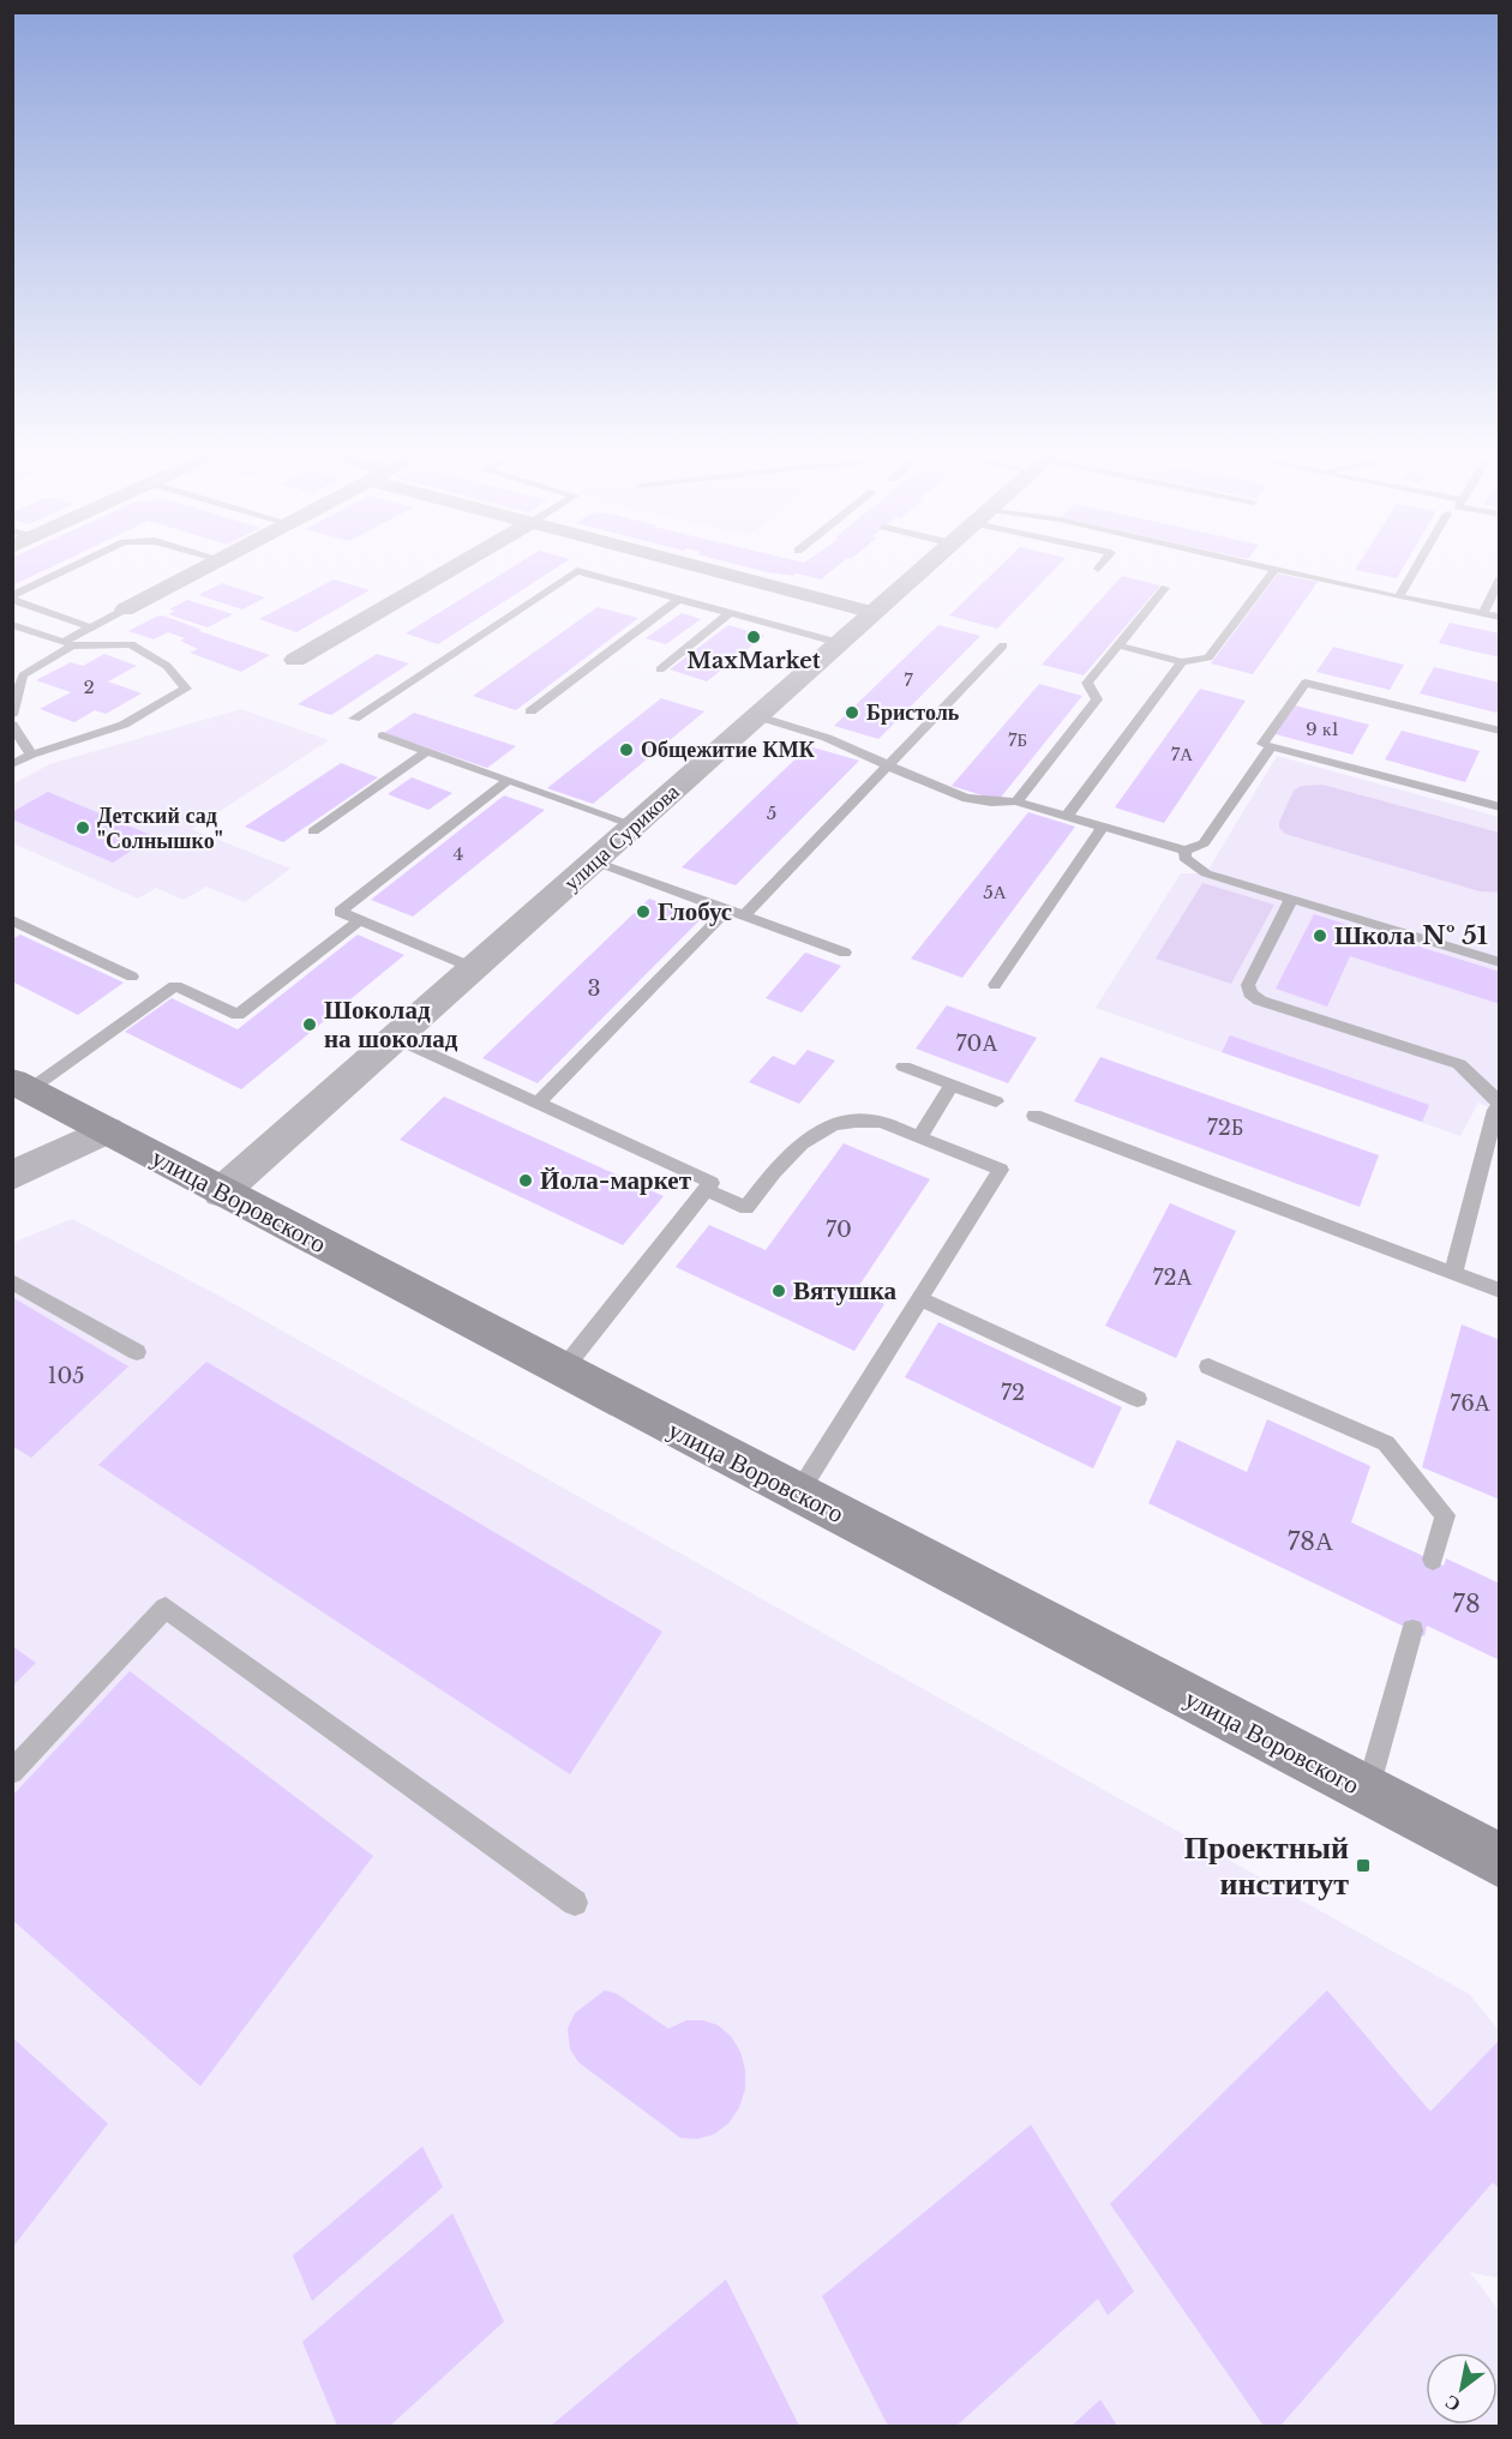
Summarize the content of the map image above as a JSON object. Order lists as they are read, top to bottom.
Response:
{
  "streets": {
    "main road": ["улица Воровского"],
    "street": ["улица Сурикова"]
  },
  "crossings": [
    ["улица Сурикова", "улица Воровского"]
  ],
  "places": {
    "other": [
      "MaxMarket",
      "Бристоль",
      "Общежитие КМК",
      "Детский сад \"Солнышко\"",
      "Глобус",
      "Школа № 51",
      "Шоколад на шоколад",
      "Йола-маркет",
      "Вятушка"
    ],
    "transit": ["Проектный институт"]
  },
  "house_numbers": [
    "7",
    "2",
    "9 к1",
    "7Б",
    "7А",
    "5",
    "4",
    "5А",
    "3",
    "70А",
    "72Б",
    "70",
    "72А",
    "105",
    "72",
    "76А",
    "78А",
    "78"
  ],
  "north": "bottom left"
}
